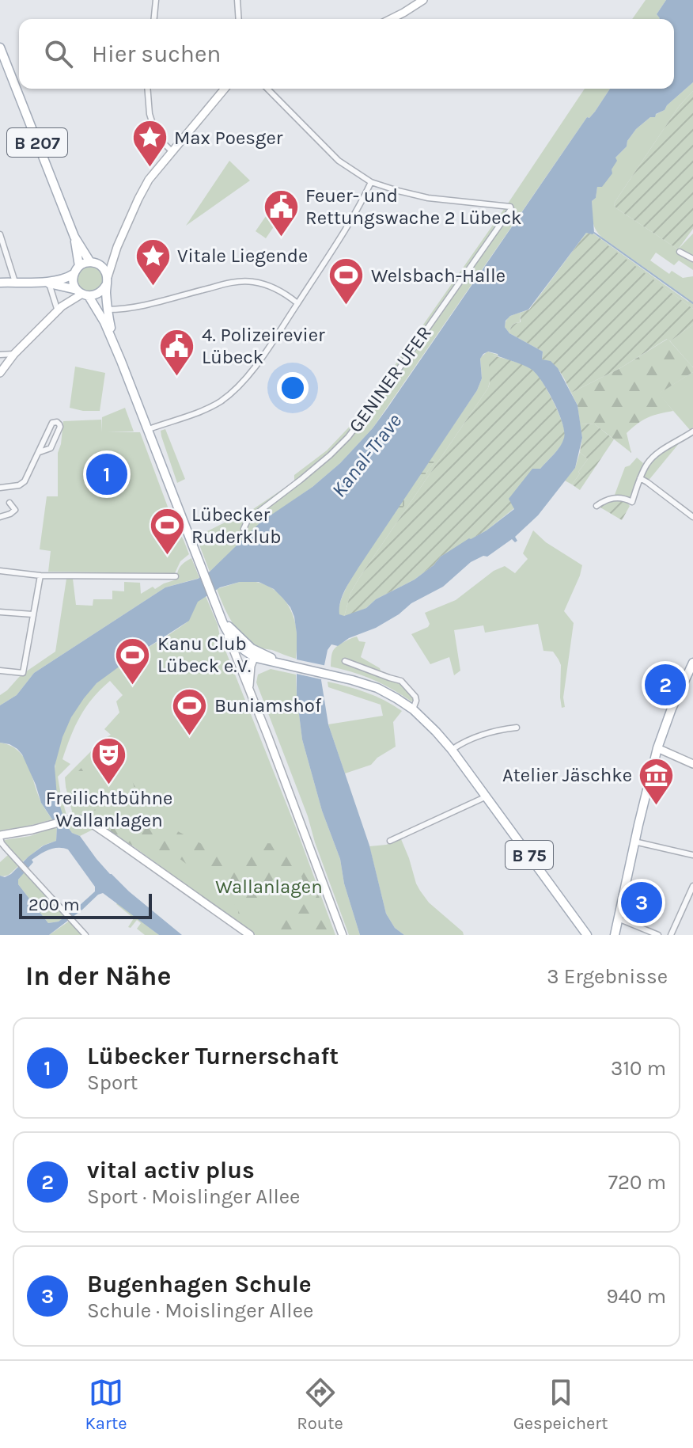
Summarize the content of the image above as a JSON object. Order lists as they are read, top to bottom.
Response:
{
  "streets": {
    "main road": ["B 207", "B 75"],
    "street": ["GENINER UFER"]
  },
  "crossings": [
    ["B 207", "B 75"]
  ],
  "water": ["Kanal-Trave"],
  "parks": ["Wallanlagen"],
  "places": {
    "place": ["Max Poesger", "Vitale Liegende"],
    "public building": ["Feuer- und Rettungswache 2 Lübeck", "4. Polizeirevier Lübeck"],
    "sports": [
      "Welsbach-Halle",
      "Lübecker Ruderklub",
      "Kanu Club Lübeck e.V.",
      "Buniamshof"
    ],
    "theatre": ["Freilichtbühne Wallanlagen"],
    "museum": ["Atelier Jäschke"]
  },
  "scale_bar": "200 m",
  "page": {
    "search": "Hier suchen",
    "pins": ["1", "2", "3"],
    "scale": "200 m",
    "heading": ["In der Nähe", "3 Ergebnisse"],
    "list": [
      {
        "mark": "1",
        "name": "Lübecker Turnerschaft",
        "note": "Sport",
        "value": "310 m"
      },
      {
        "mark": "2",
        "name": "vital activ plus",
        "note": "Sport · Moislinger Allee",
        "value": "720 m"
      },
      {
        "mark": "3",
        "name": "Bugenhagen Schule",
        "note": "Schule · Moislinger Allee",
        "value": "940 m"
      }
    ],
    "nav": ["Karte", "Route", "Gespeichert"]
  }
}
